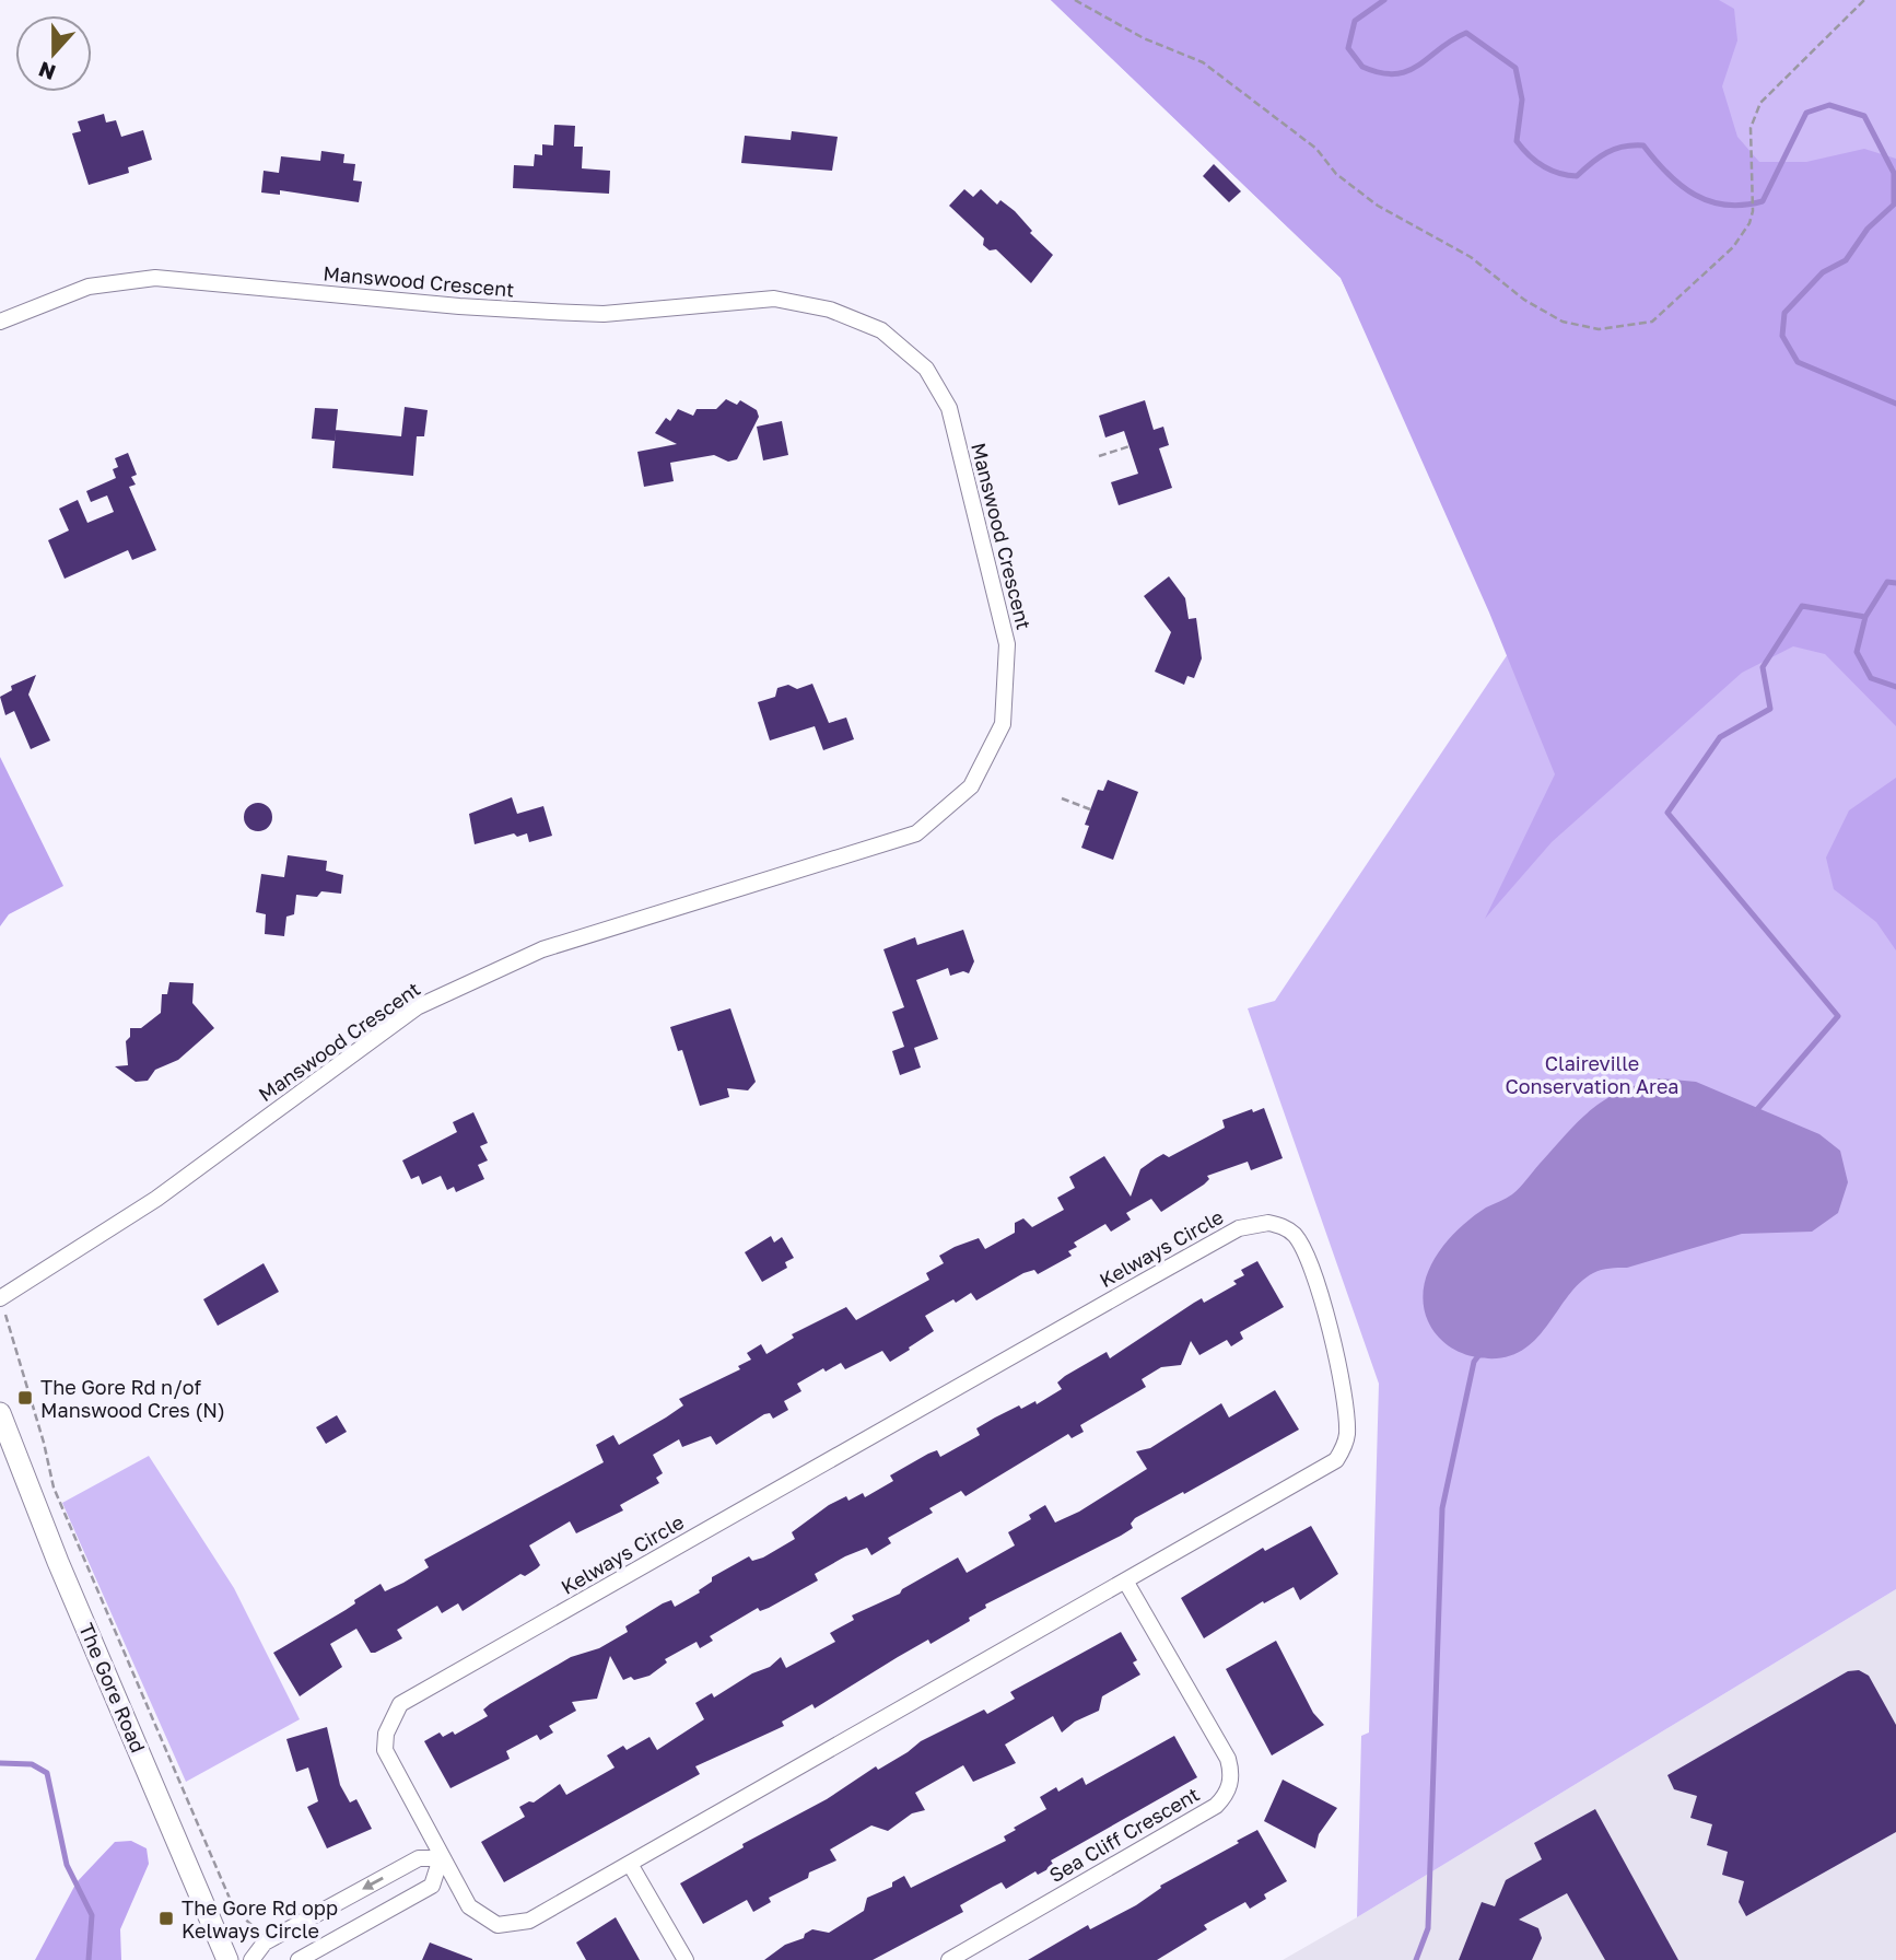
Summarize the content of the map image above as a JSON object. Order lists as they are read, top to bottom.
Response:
{
  "streets": {
    "main road": ["The Gore Road"],
    "street": ["Manswood Crescent", "Kelways Circle", "Sea Cliff Crescent"]
  },
  "crossings": [
    ["Kelways Circle", "Sea Cliff Crescent"]
  ],
  "parks": ["Claireville Conservation Area"],
  "places": {
    "transit": ["The Gore Rd n/of Manswood Cres (N)", "The Gore Rd opp Kelways Circle"]
  },
  "north": "bottom"
}
